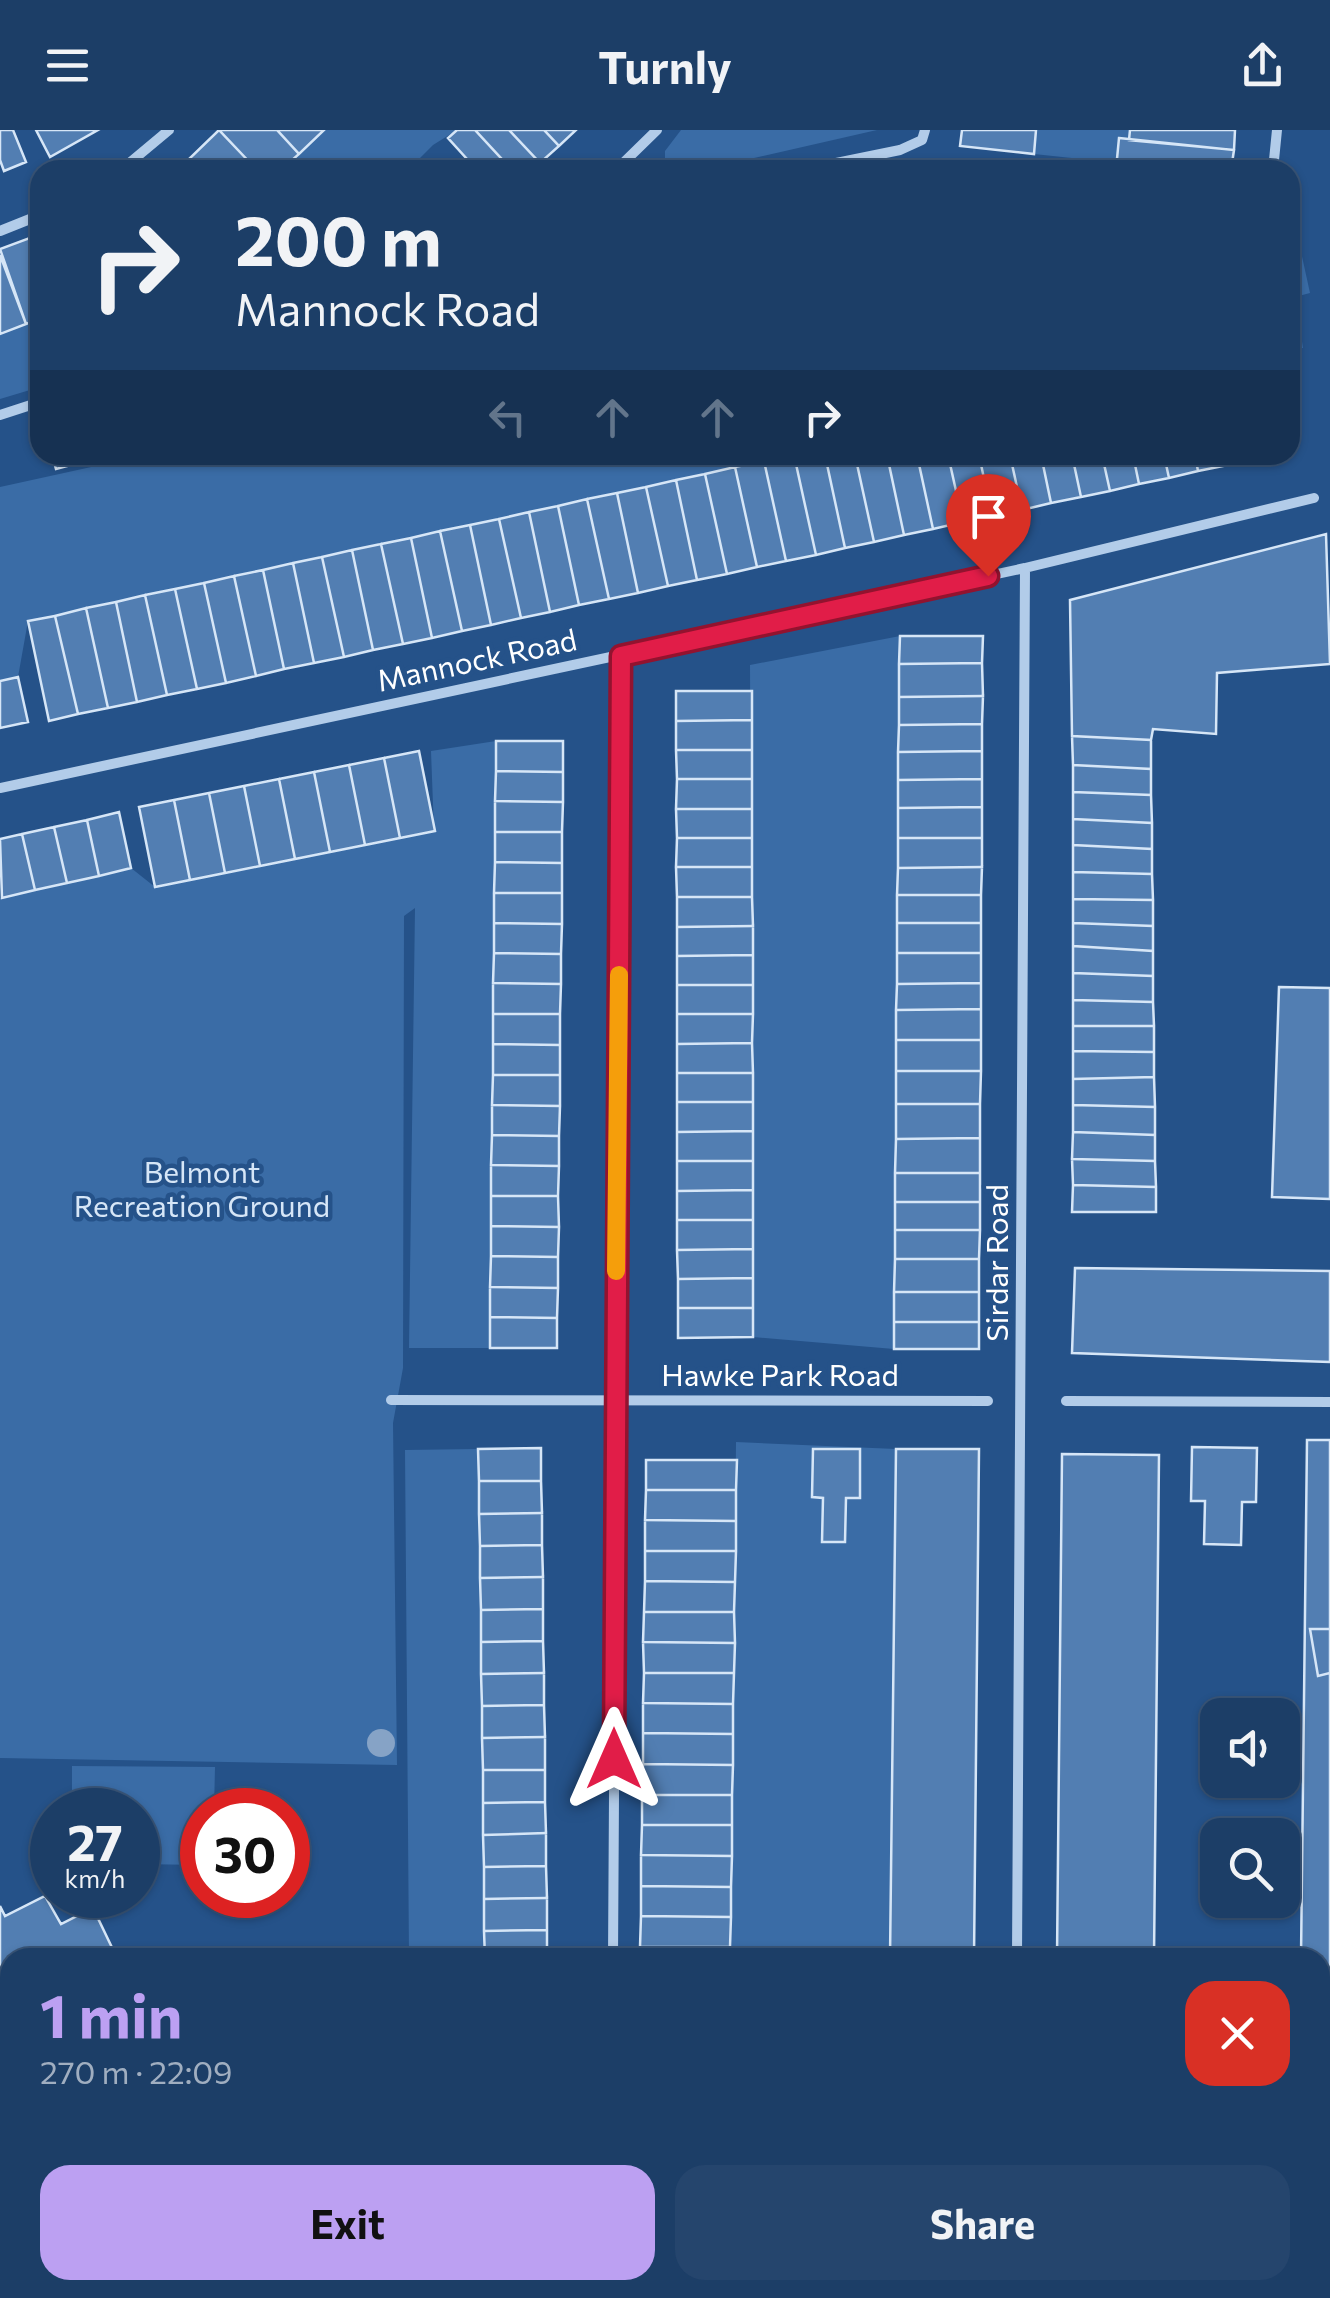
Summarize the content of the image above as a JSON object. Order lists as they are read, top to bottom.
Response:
{
  "streets": {
    "street": ["Mannock Road", "Sirdar Road", "Hawke Park Road"]
  },
  "crossings": [
    ["Mannock Road", "Sirdar Road"]
  ],
  "parks": ["Belmont Recreation Ground"],
  "page": {
    "header": "Turnly",
    "turn": ["200 m", "Mannock Road"],
    "speed": "27 km/h",
    "limit": "30",
    "heading": ["1 min", "270 m · 22:09"],
    "buttons": ["Exit", "Share"]
  }
}
